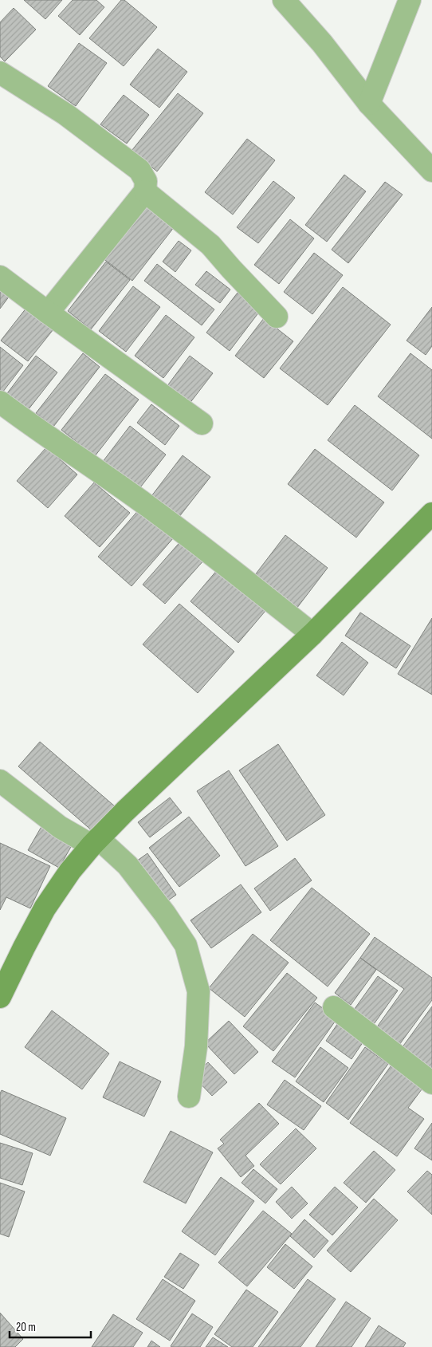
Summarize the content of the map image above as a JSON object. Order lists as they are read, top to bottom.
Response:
{
  "scale_bar": "20 m"
}
